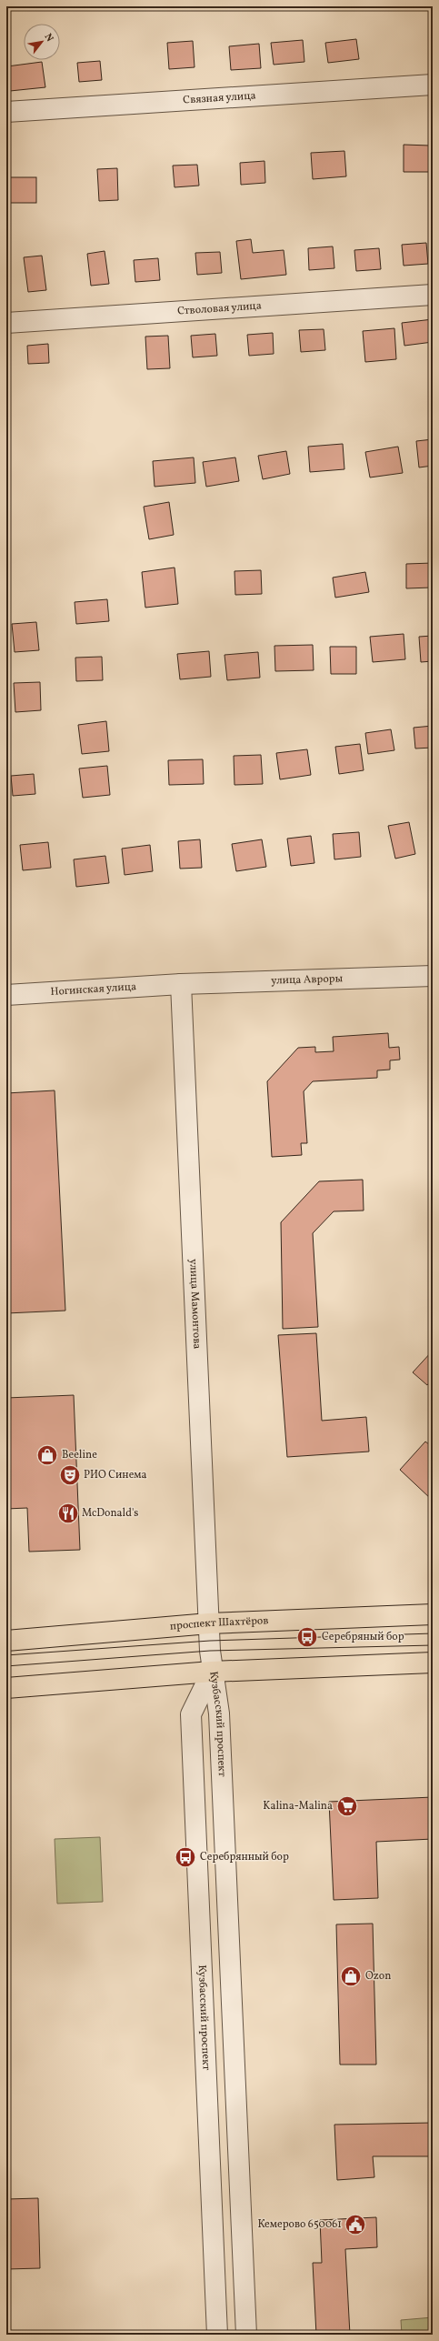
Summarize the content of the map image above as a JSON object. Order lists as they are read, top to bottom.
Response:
{
  "streets": {
    "main road": ["проспект Шахтёров"],
    "street": [
      "Связная улица",
      "Стволовая улица",
      "улица Авроры",
      "Ногинская улица",
      "улица Мамонтова",
      "Кузбасский проспект"
    ]
  },
  "crossings": [
    ["улица Авроры", "Ногинская улица"],
    ["улица Авроры", "улица Мамонтова"],
    ["Ногинская улица", "улица Мамонтова"],
    ["улица Мамонтова", "проспект Шахтёров"],
    ["улица Мамонтова", "Кузбасский проспект"]
  ],
  "places": {
    "shop": ["Beeline", "Ozon"],
    "theatre": ["РИО Синема"],
    "restaurant": ["McDonald's"],
    "bus stop": ["Серебряный бор", "Серебрянный бор"],
    "supermarket": ["Kalina-Malina"],
    "public building": ["Кемерово 650061"]
  },
  "north": "top right"
}
